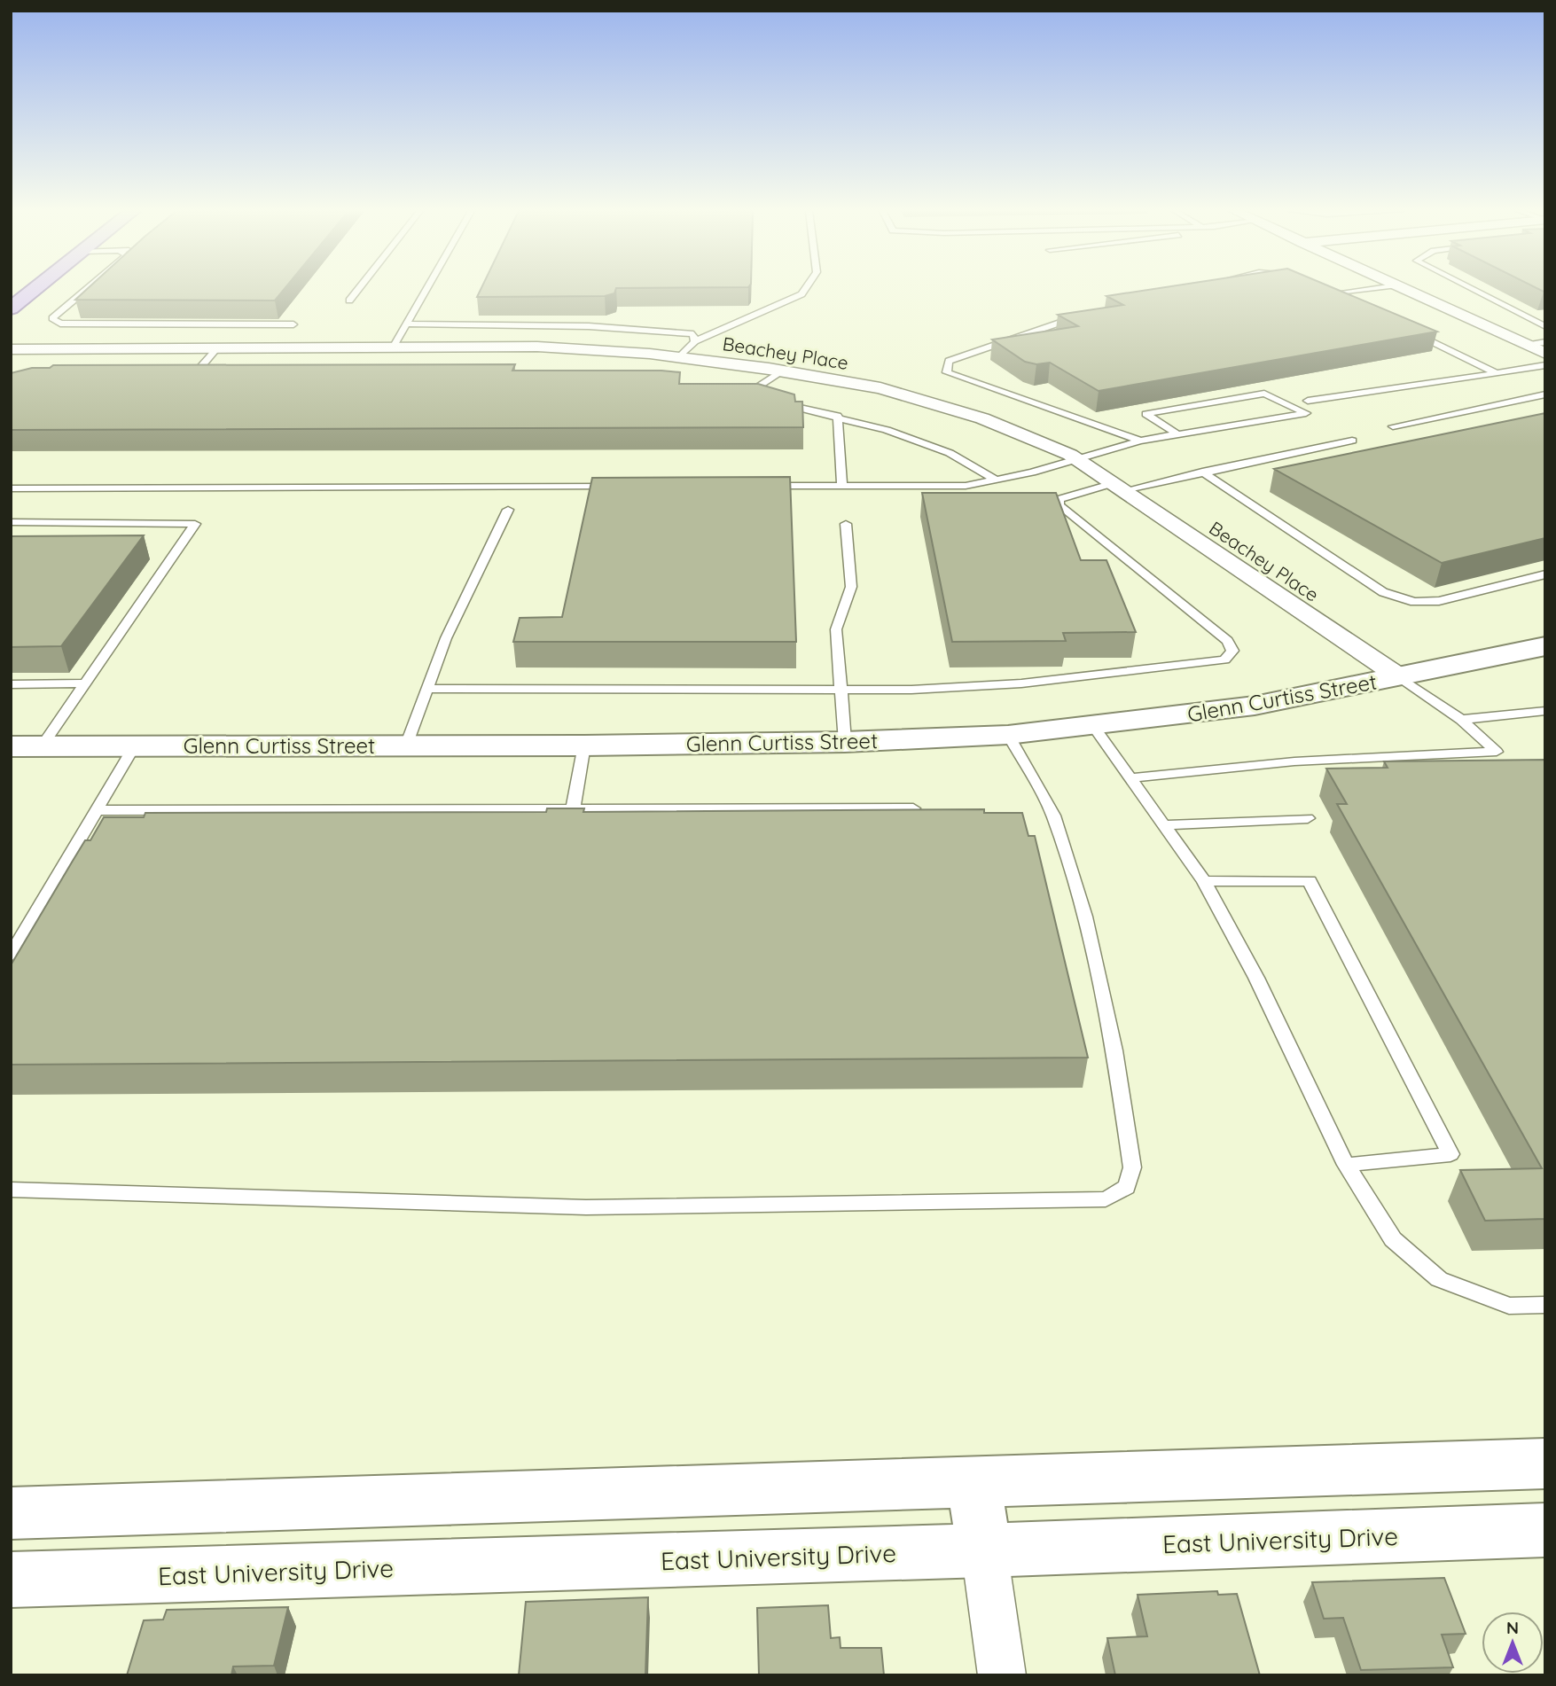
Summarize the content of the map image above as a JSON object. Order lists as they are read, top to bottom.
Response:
{
  "streets": {
    "street": ["Beachey Place", "Glenn Curtiss Street", "East University Drive"]
  },
  "crossings": [
    ["Beachey Place", "Glenn Curtiss Street"]
  ],
  "north": "top"
}
